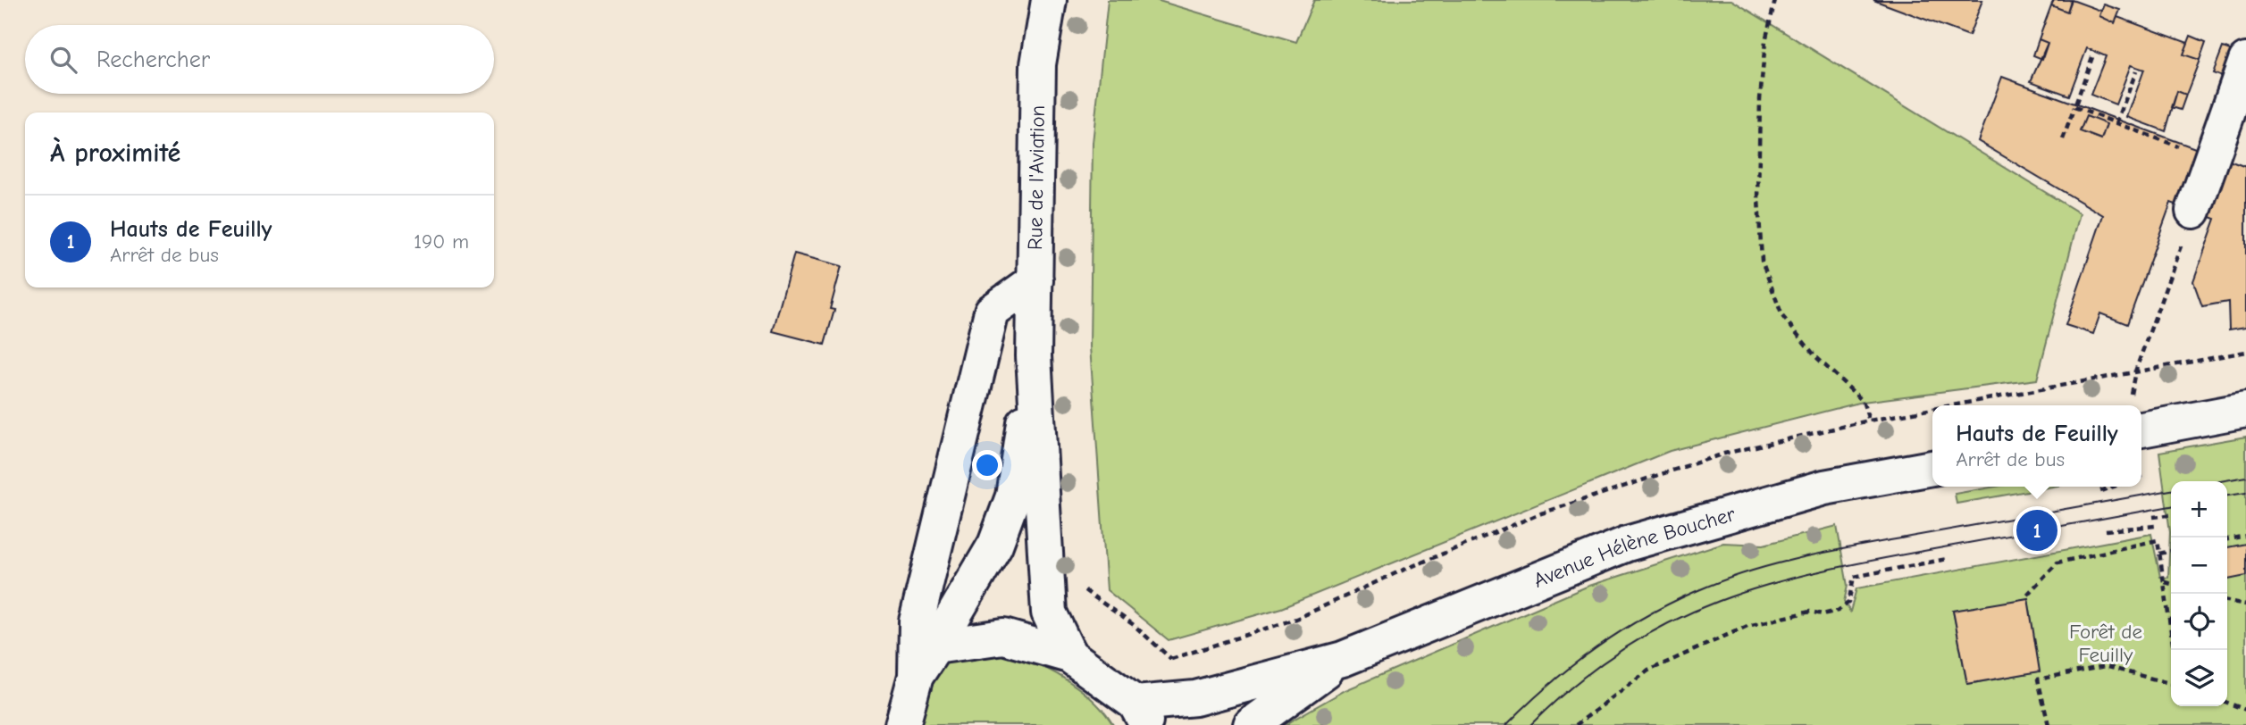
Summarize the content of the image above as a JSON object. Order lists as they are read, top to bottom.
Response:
{
  "streets": {
    "street": ["Rue de l'Aviation", "Avenue Hélène Boucher"]
  },
  "crossings": [
    ["Rue de l'Aviation", "Avenue Hélène Boucher"]
  ],
  "parks": ["Forêt de Feuilly"],
  "page": {
    "search": "Rechercher",
    "heading": "À proximité",
    "list": [
      {
        "mark": "1",
        "name": "Hauts de Feuilly",
        "note": "Arrêt de bus",
        "value": "190 m"
      }
    ],
    "popup": ["Hauts de Feuilly", "Arrêt de bus"],
    "map_buttons": ["+", "−"],
    "pins": "1"
  }
}
